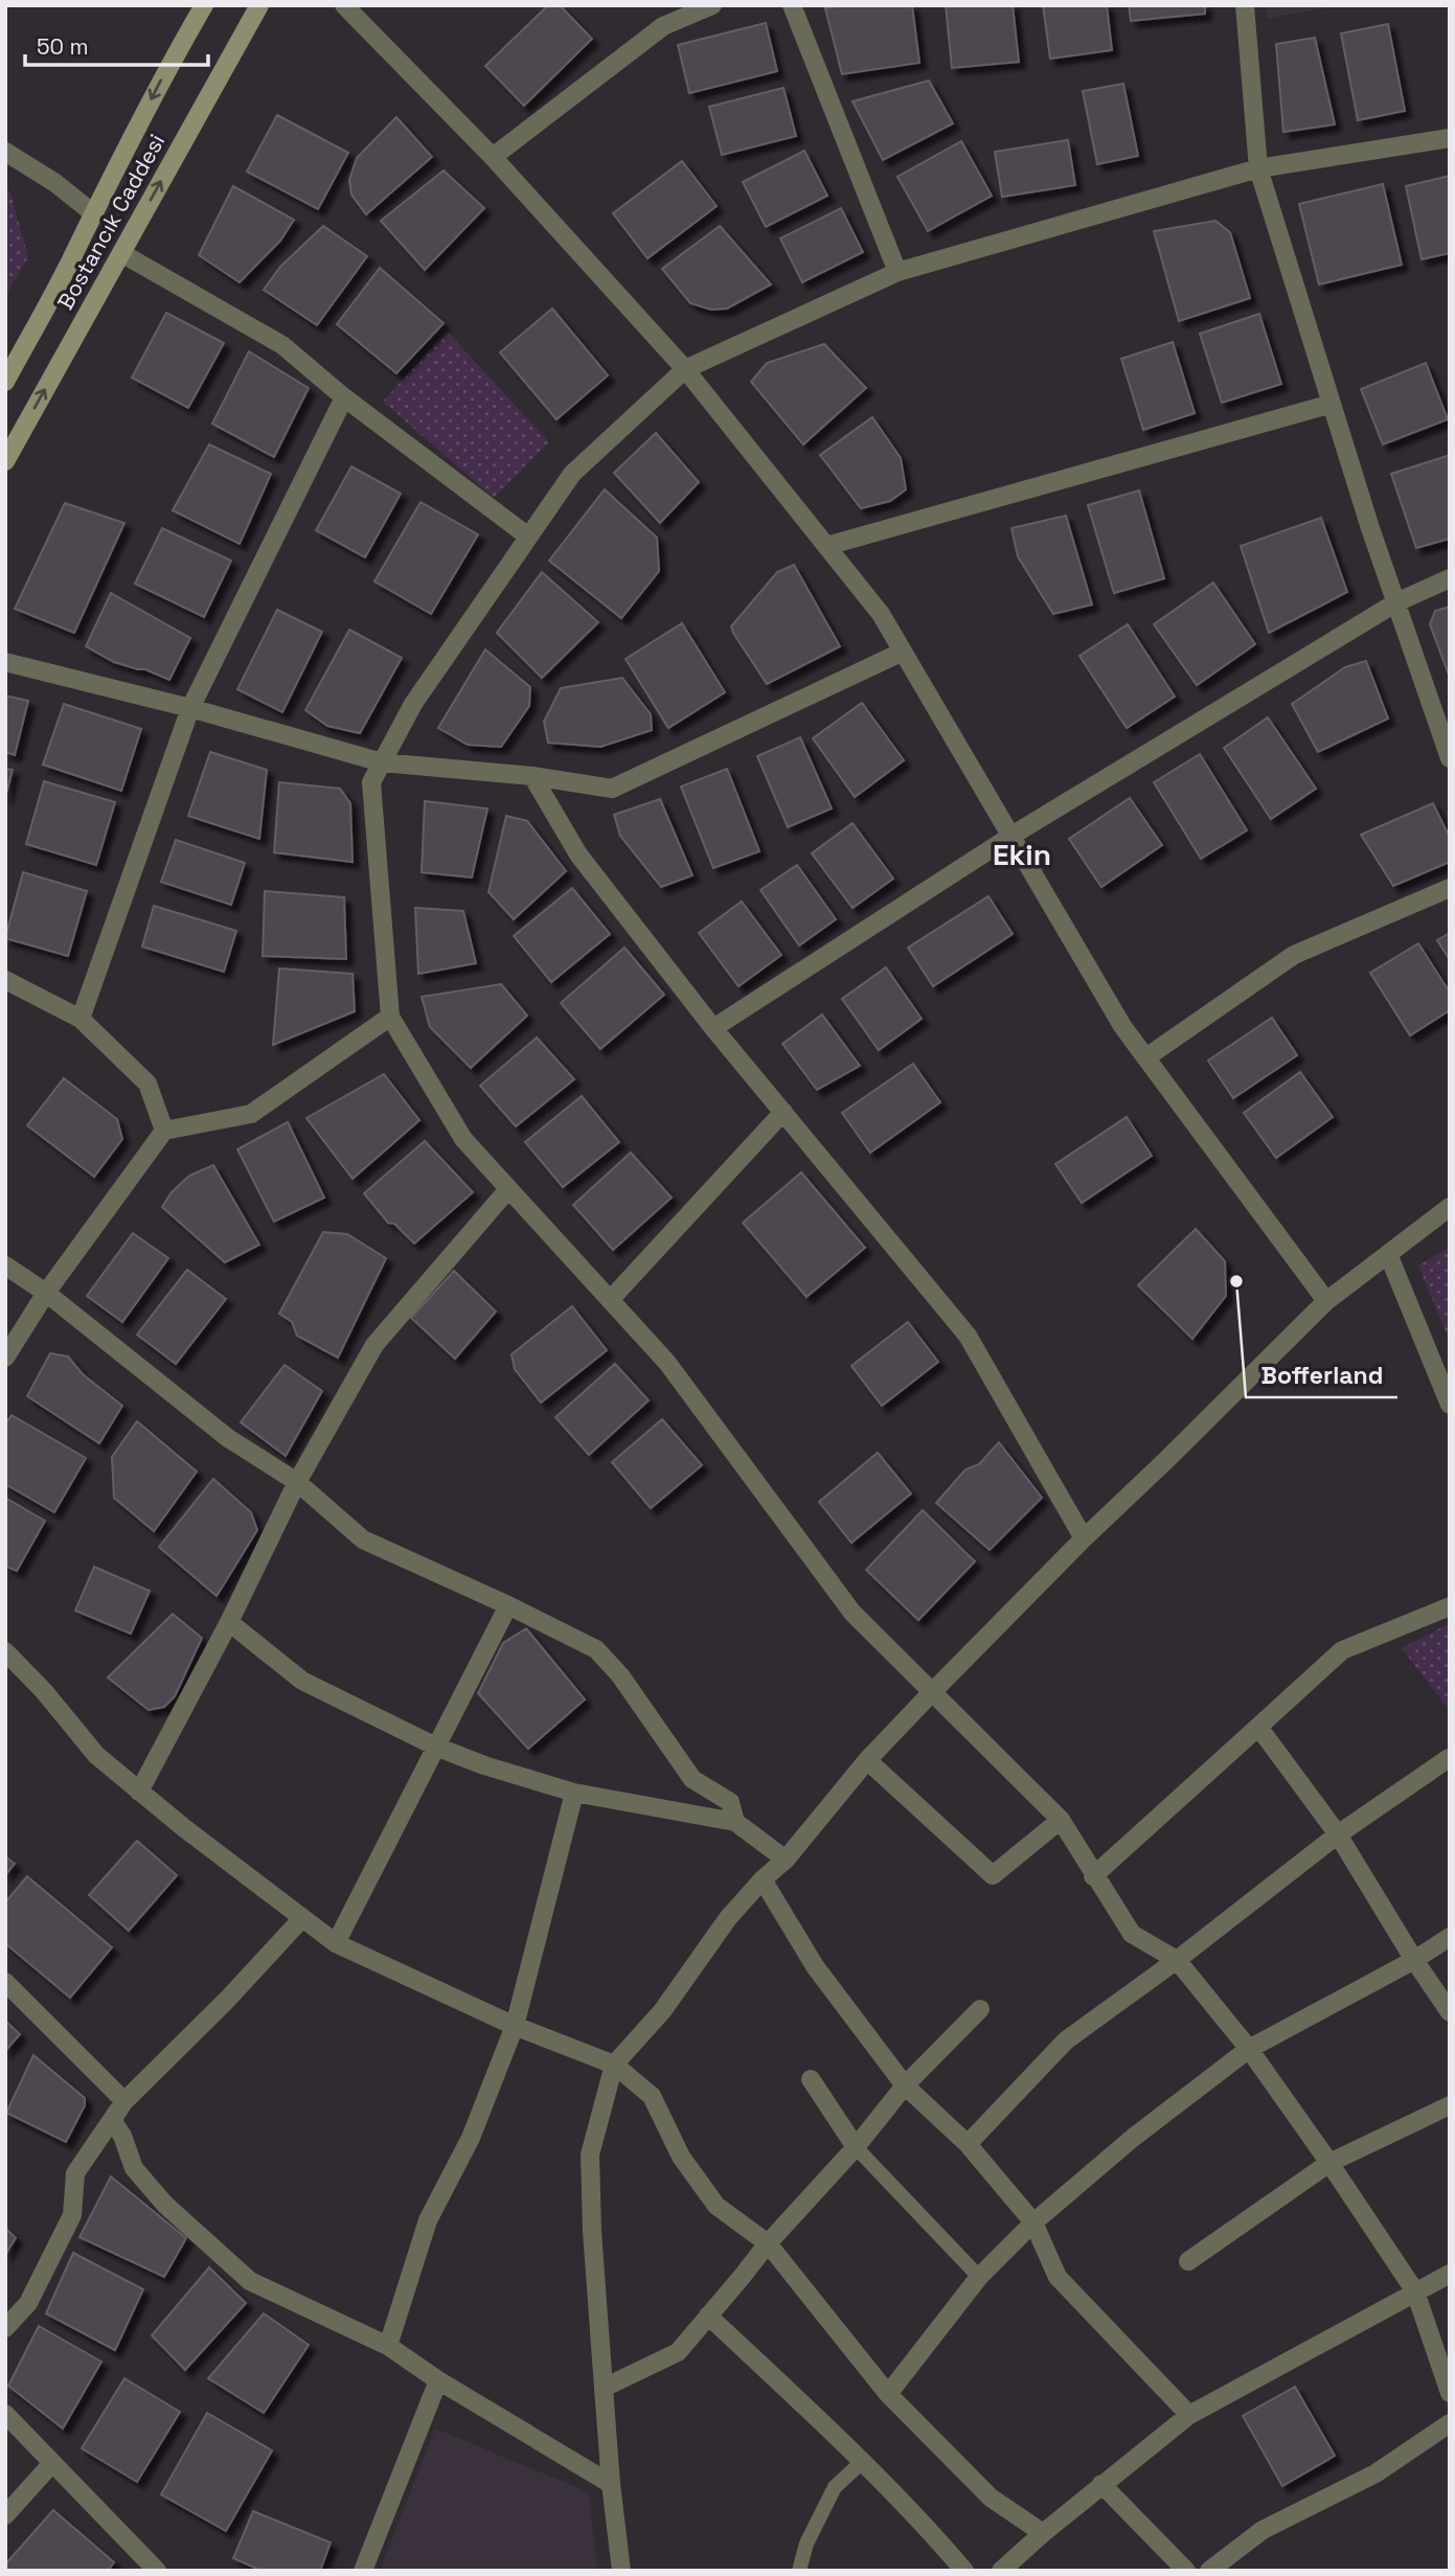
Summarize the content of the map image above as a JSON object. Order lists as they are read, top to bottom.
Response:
{
  "streets": {
    "main road": ["Bostancık Caddesi"]
  },
  "districts": ["Ekin"],
  "places": ["Bofferland"],
  "scale_bar": "50 m"
}
